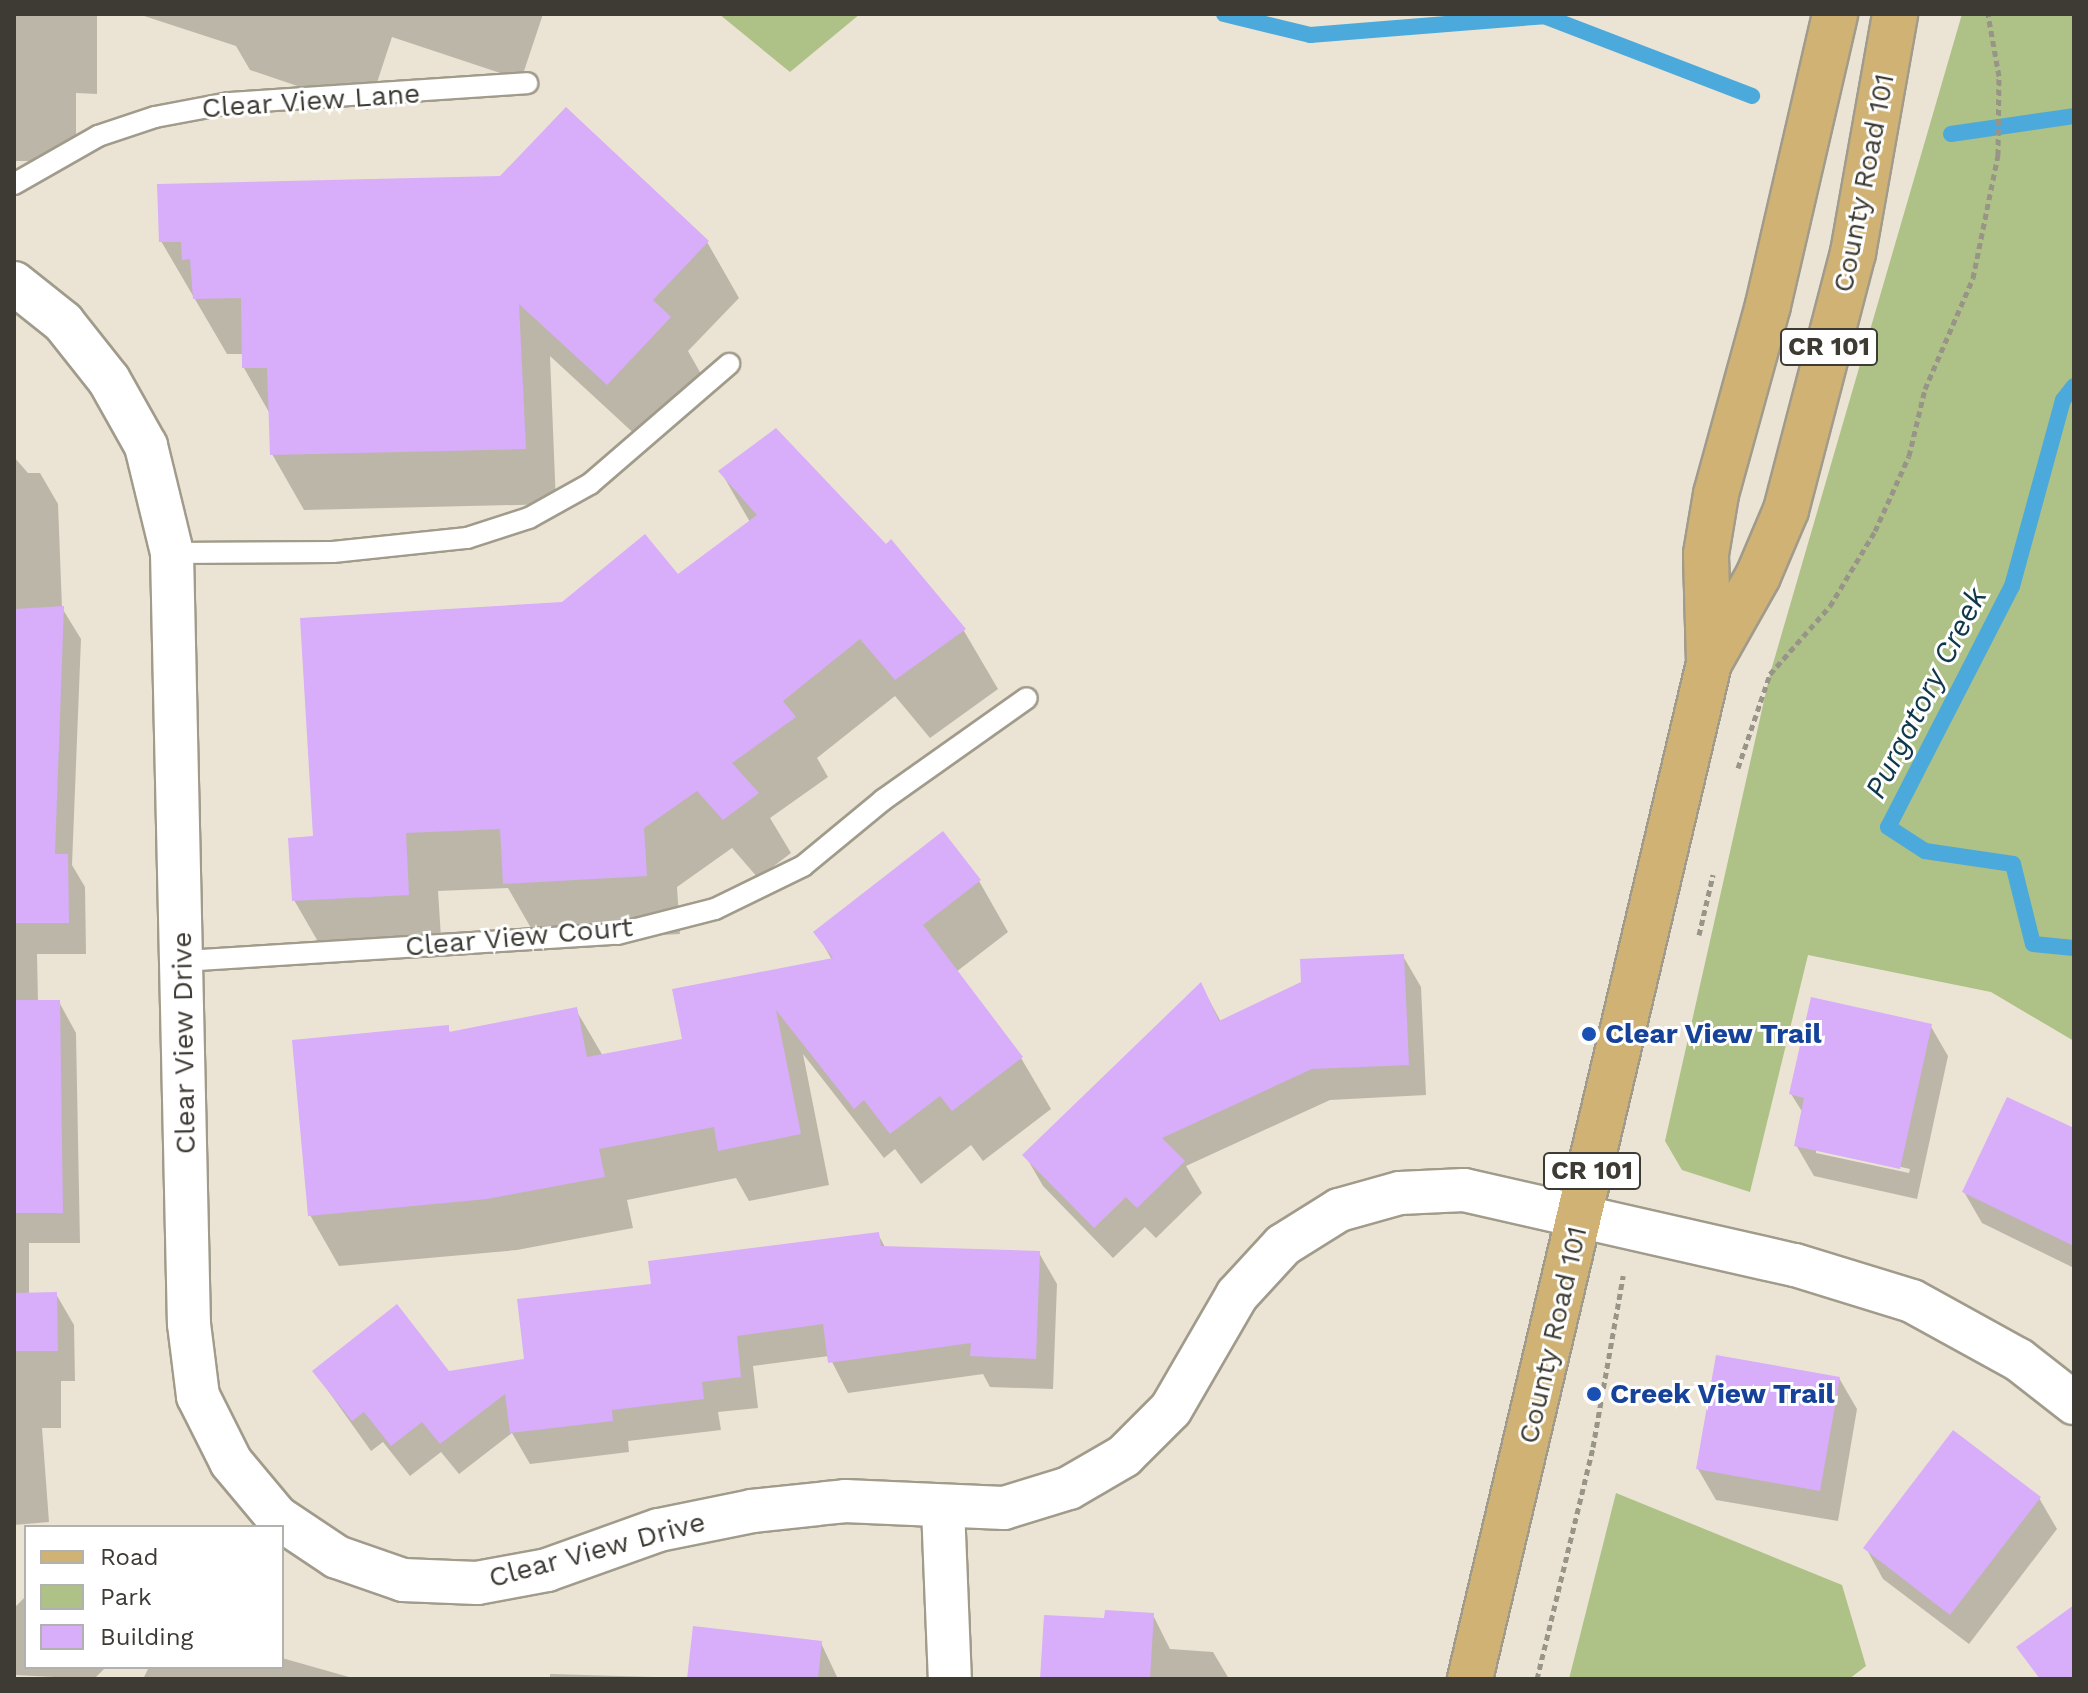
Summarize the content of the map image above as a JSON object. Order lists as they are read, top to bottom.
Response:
{
  "streets": {
    "main road": ["County Road 101", "CR 101"],
    "street": ["Clear View Drive"],
    "lane": ["Clear View Lane", "Clear View Court"]
  },
  "crossings": [
    ["County Road 101", "Clear View Drive"],
    ["Clear View Court", "Clear View Drive"]
  ],
  "water": ["Purgatory Creek"],
  "places": ["Clear View Trail", "Creek View Trail"],
  "legend": ["Road", "Park", "Building"]
}
